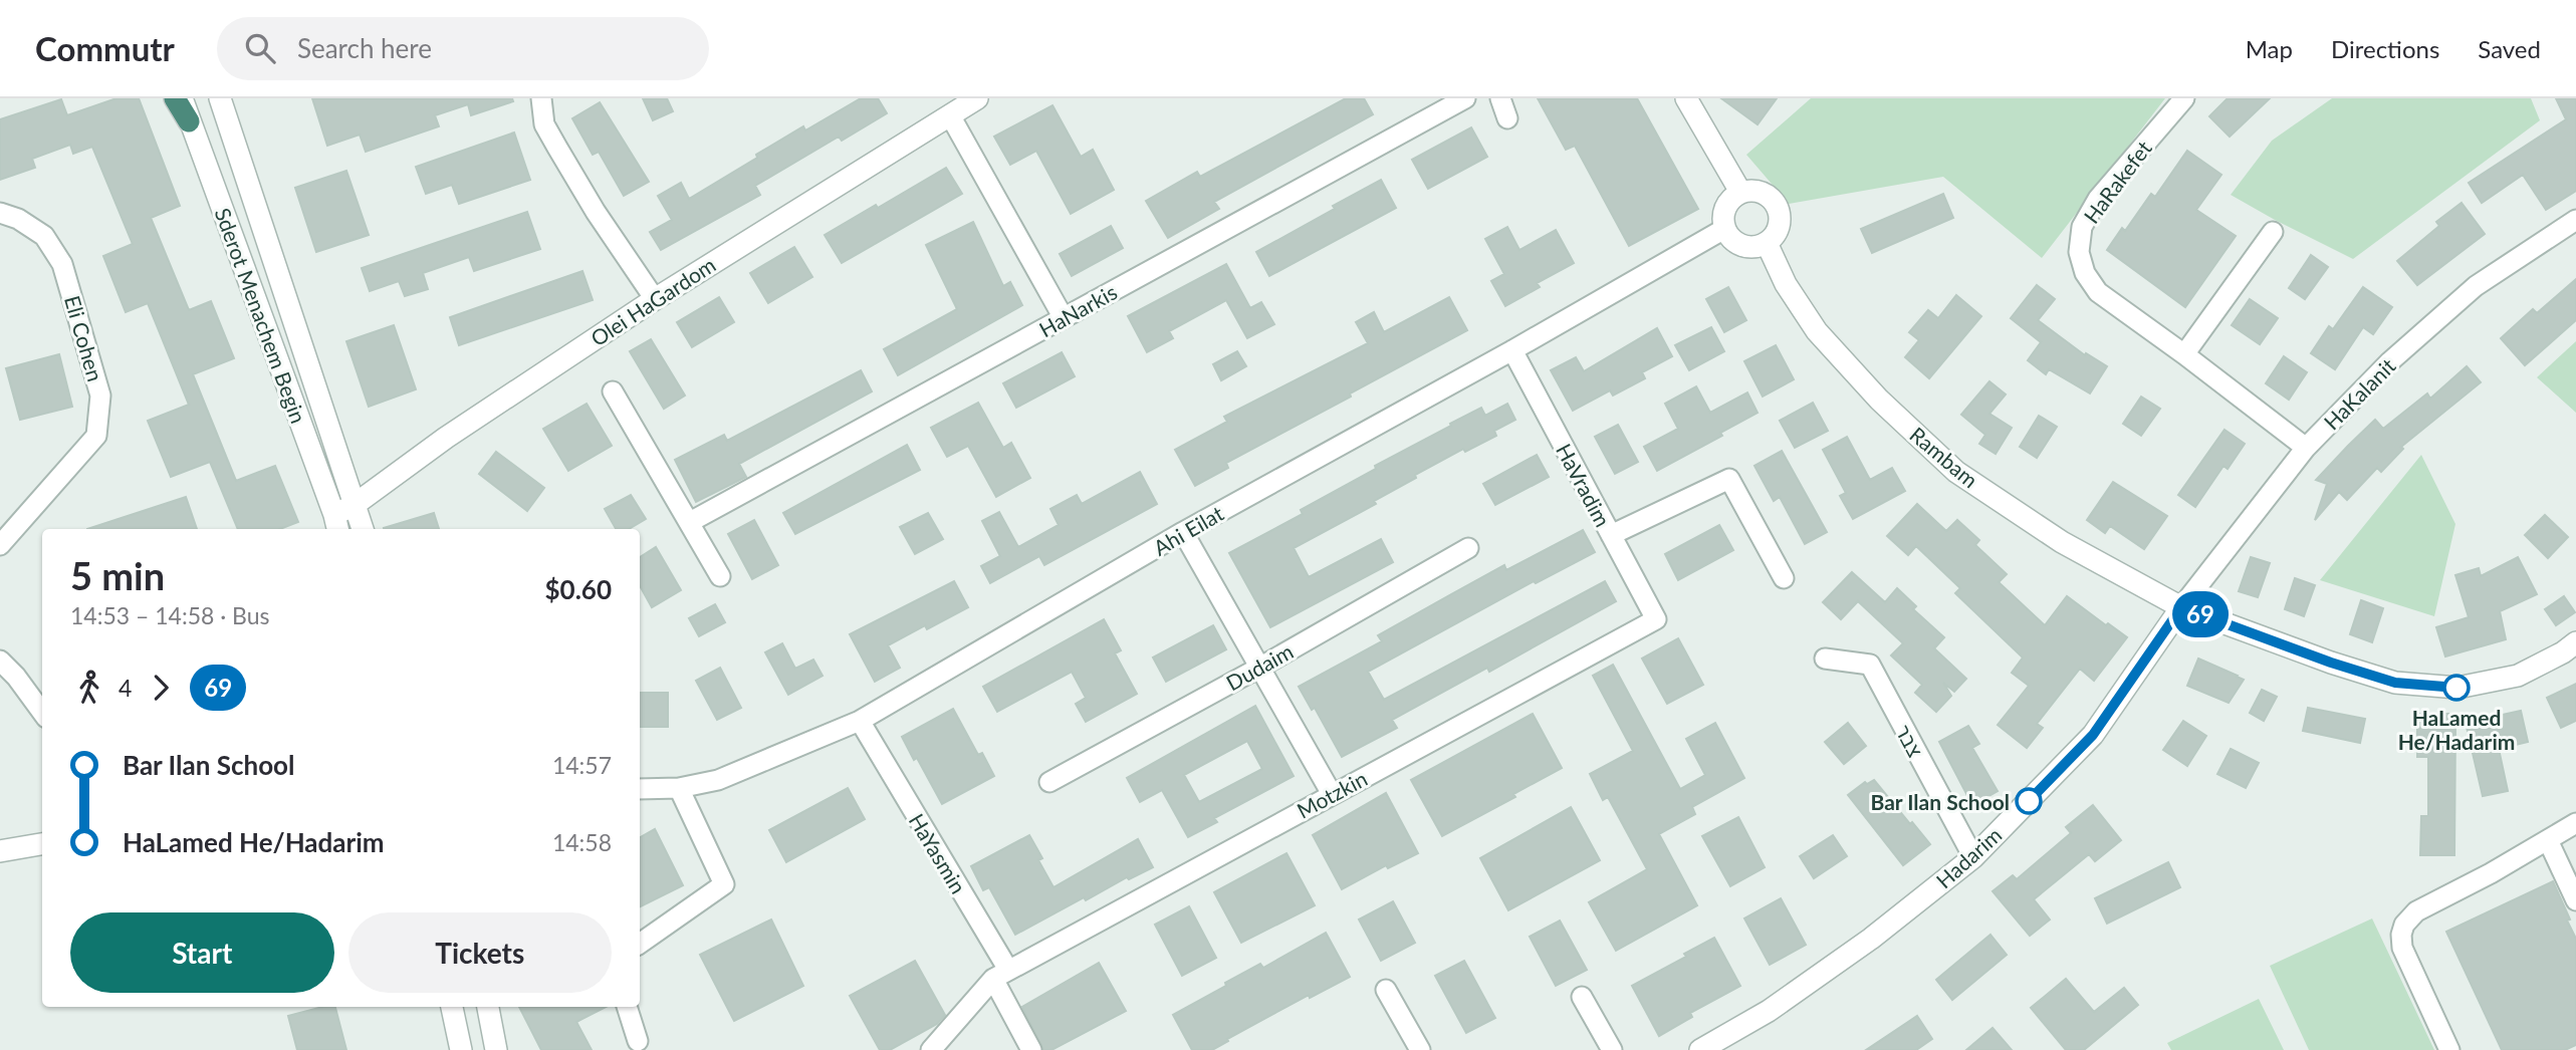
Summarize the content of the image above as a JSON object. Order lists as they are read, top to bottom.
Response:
{
  "streets": {
    "street": [
      "HaRakefet",
      "Olei HaGardom",
      "HaNarkis",
      "Sderot Menachem Begin",
      "Eli Cohen",
      "HaKalanit",
      "Rambam",
      "HaVradim",
      "Ahi Eilat",
      "Dudaim",
      "צבר",
      "Motzkin",
      "HaYasmin",
      "Hadarim"
    ]
  },
  "crossings": [
    ["HaRakefet", "HaKalanit"],
    ["Olei HaGardom", "Sderot Menachem Begin"],
    ["HaKalanit", "Rambam"],
    ["HaKalanit", "Hadarim"],
    ["Rambam", "Ahi Eilat"],
    ["Rambam", "Hadarim"],
    ["HaVradim", "Ahi Eilat"],
    ["HaVradim", "Motzkin"],
    ["Ahi Eilat", "HaYasmin"],
    ["צבר", "Hadarim"],
    ["Motzkin", "HaYasmin"]
  ],
  "places": ["HaLamed He/Hadarim", "Bar Ilan School"],
  "lines": ["bus line 69"],
  "page": {
    "header": "Commutr",
    "search": "Search here",
    "nav": ["Map", "Directions", "Saved"],
    "on_map": "69",
    "heading": ["5 min", "14:53 – 14:58 · Bus", "$0.60"],
    "legs": ["4", "69"],
    "list": [
      {
        "name": "Bar Ilan School",
        "value": "14:57"
      },
      {
        "name": "HaLamed He/Hadarim",
        "value": "14:58"
      }
    ],
    "buttons": ["Start", "Tickets"]
  }
}
